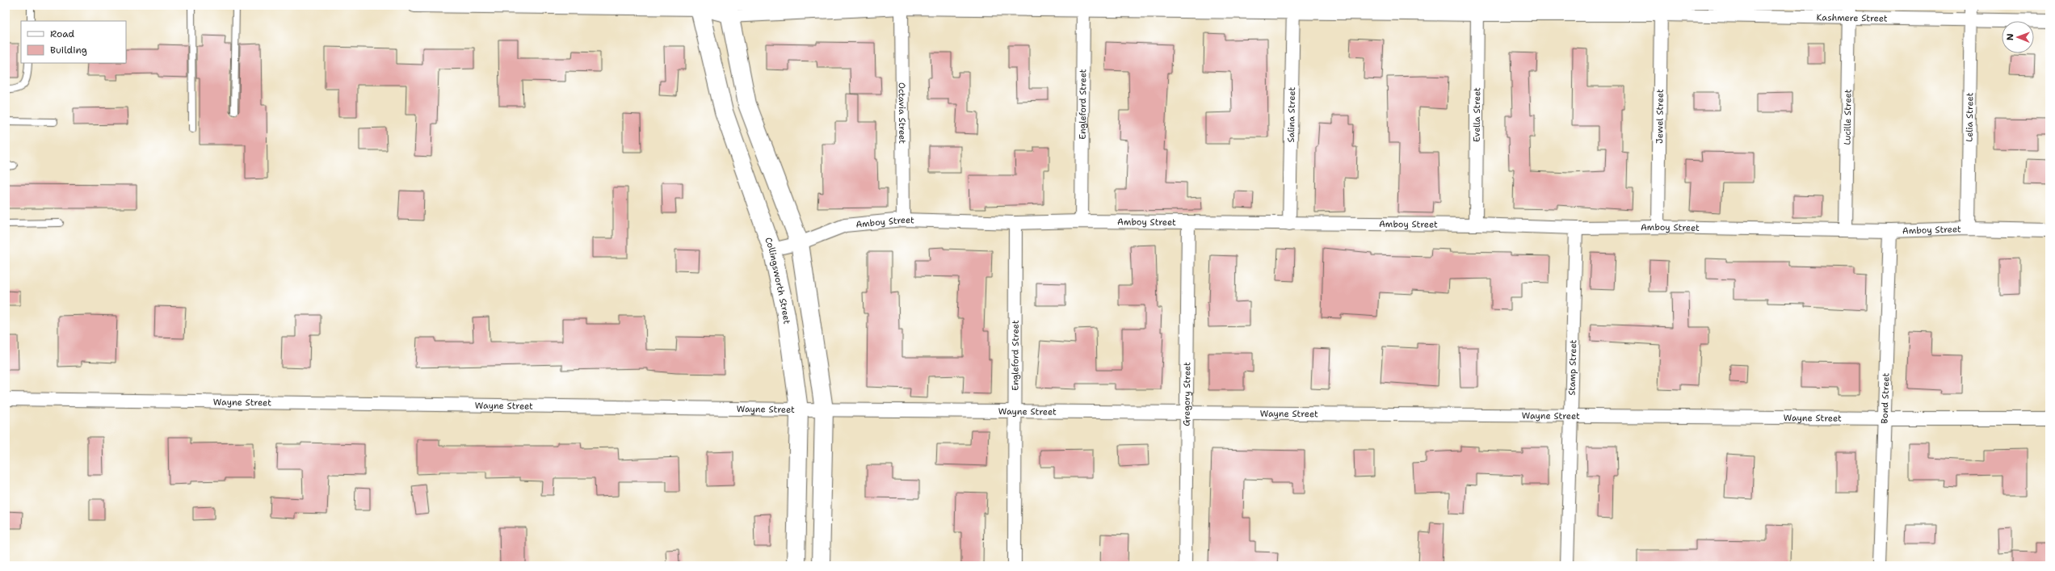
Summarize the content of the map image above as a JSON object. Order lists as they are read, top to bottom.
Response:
{
  "streets": {
    "main road": ["Collingsworth Street"],
    "street": [
      "Kashmere Street",
      "Engleford Street",
      "Octavia Street",
      "Salina Street",
      "Evella Street",
      "Jewel Street",
      "Lucille Street",
      "Lelia Street",
      "Amboy Street",
      "Stamp Street",
      "Gregory Street",
      "Bond Street",
      "Wayne Street"
    ]
  },
  "crossings": [
    ["Kashmere Street", "Engleford Street"],
    ["Kashmere Street", "Octavia Street"],
    ["Kashmere Street", "Salina Street"],
    ["Kashmere Street", "Evella Street"],
    ["Kashmere Street", "Jewel Street"],
    ["Kashmere Street", "Lucille Street"],
    ["Kashmere Street", "Lelia Street"],
    ["Kashmere Street", "Collingsworth Street"],
    ["Engleford Street", "Amboy Street"],
    ["Engleford Street", "Wayne Street"],
    ["Octavia Street", "Amboy Street"],
    ["Salina Street", "Amboy Street"],
    ["Evella Street", "Amboy Street"],
    ["Jewel Street", "Amboy Street"],
    ["Lucille Street", "Amboy Street"],
    ["Lelia Street", "Amboy Street"],
    ["Amboy Street", "Collingsworth Street"],
    ["Amboy Street", "Stamp Street"],
    ["Amboy Street", "Gregory Street"],
    ["Amboy Street", "Bond Street"],
    ["Collingsworth Street", "Wayne Street"],
    ["Stamp Street", "Wayne Street"],
    ["Gregory Street", "Wayne Street"],
    ["Bond Street", "Wayne Street"]
  ],
  "legend": ["Road", "Building"],
  "north": "left"
}
